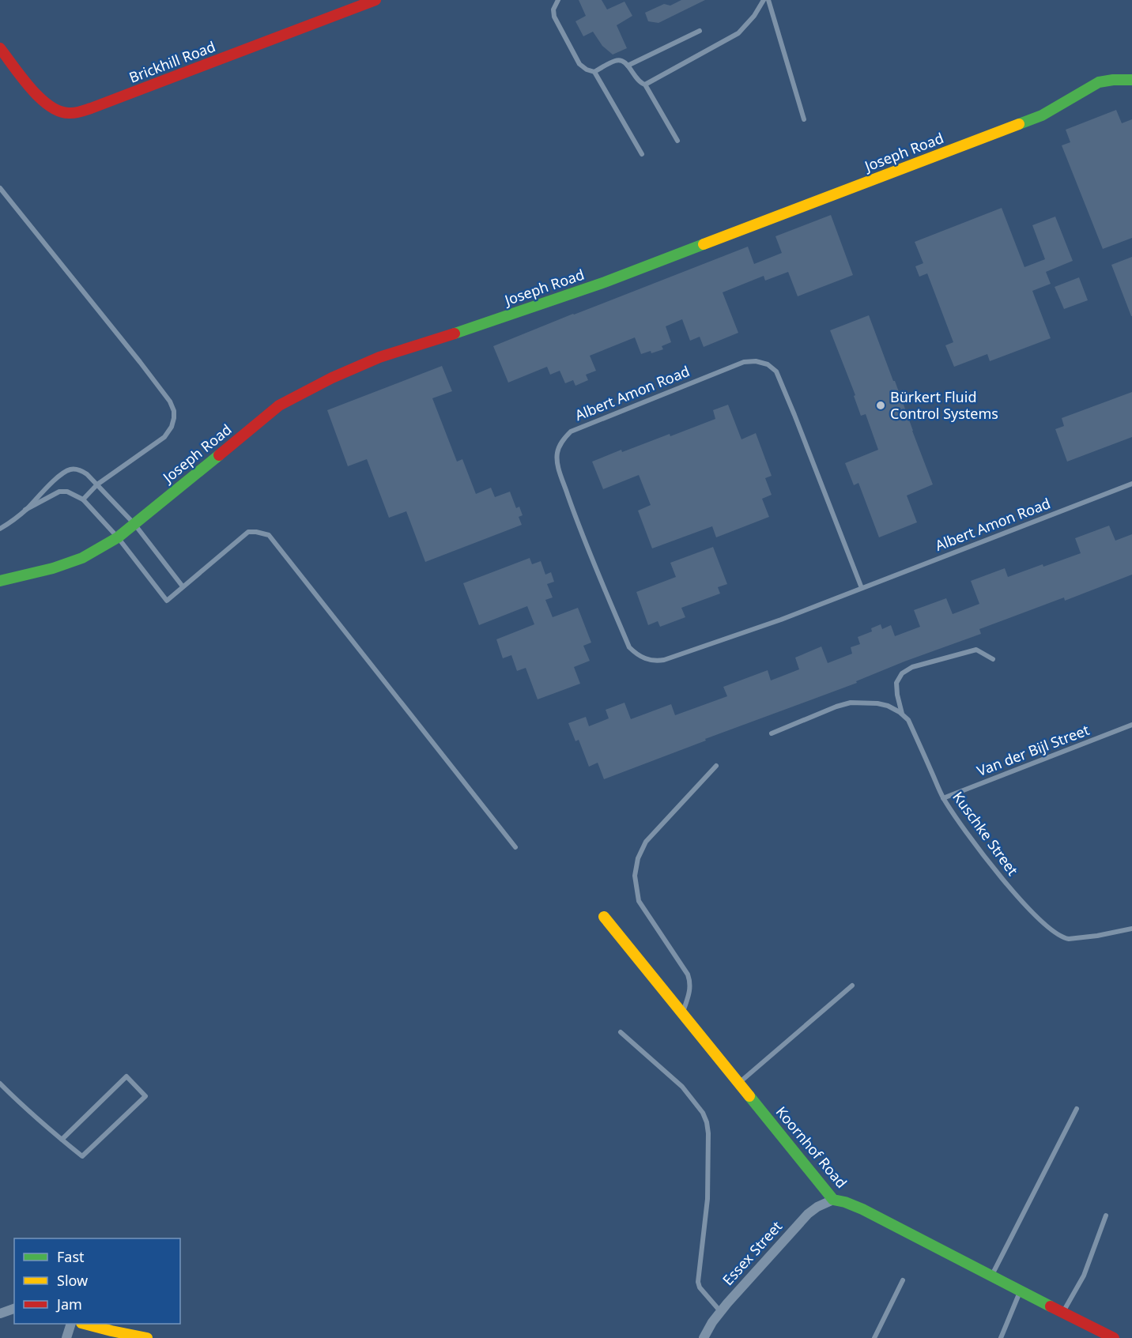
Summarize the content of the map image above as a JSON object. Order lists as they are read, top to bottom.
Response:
{
  "streets": {
    "street": [
      "Brickhill Road",
      "Joseph Road",
      "Koornhof Road",
      "Essex Street"
    ],
    "lane": ["Albert Amon Road", "Van der Bijl Street", "Kuschke Street"]
  },
  "crossings": [
    ["Van der Bijl Street", "Kuschke Street"],
    ["Koornhof Road", "Essex Street"]
  ],
  "places": ["Bürkert Fluid Control Systems"],
  "legend": ["Fast", "Slow", "Jam"]
}
